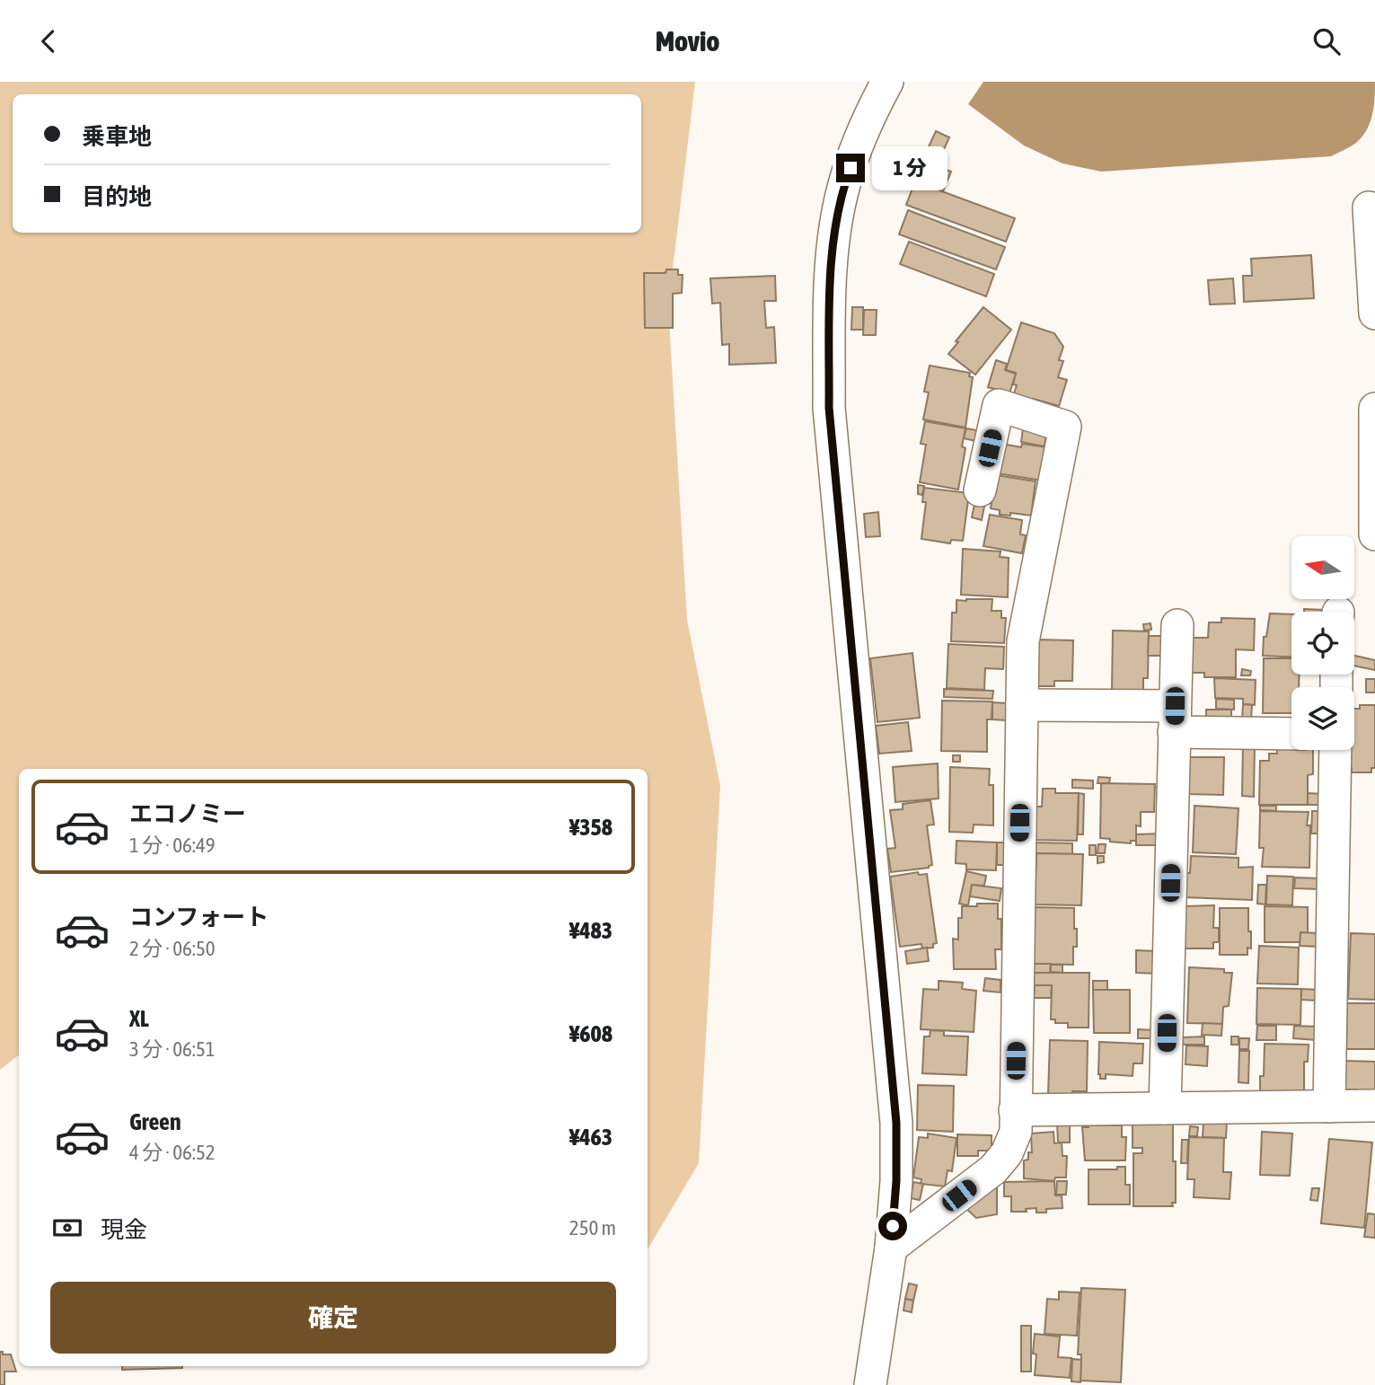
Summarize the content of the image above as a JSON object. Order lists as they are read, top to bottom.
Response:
{
  "north": "left",
  "page": {
    "header": "Movio",
    "banner": ["乗車地", "目的地"],
    "bubble": "1 分",
    "list": [
      {
        "name": "エコノミー",
        "note": "1 分 · 06:49",
        "value": "¥358"
      },
      {
        "name": "コンフォート",
        "note": "2 分 · 06:50",
        "value": "¥483"
      },
      {
        "name": "XL",
        "note": "3 分 · 06:51",
        "value": "¥608"
      },
      {
        "name": "Green",
        "note": "4 分 · 06:52",
        "value": "¥463"
      }
    ],
    "pay": ["現金", "250 m"],
    "buttons": "確定"
  }
}
